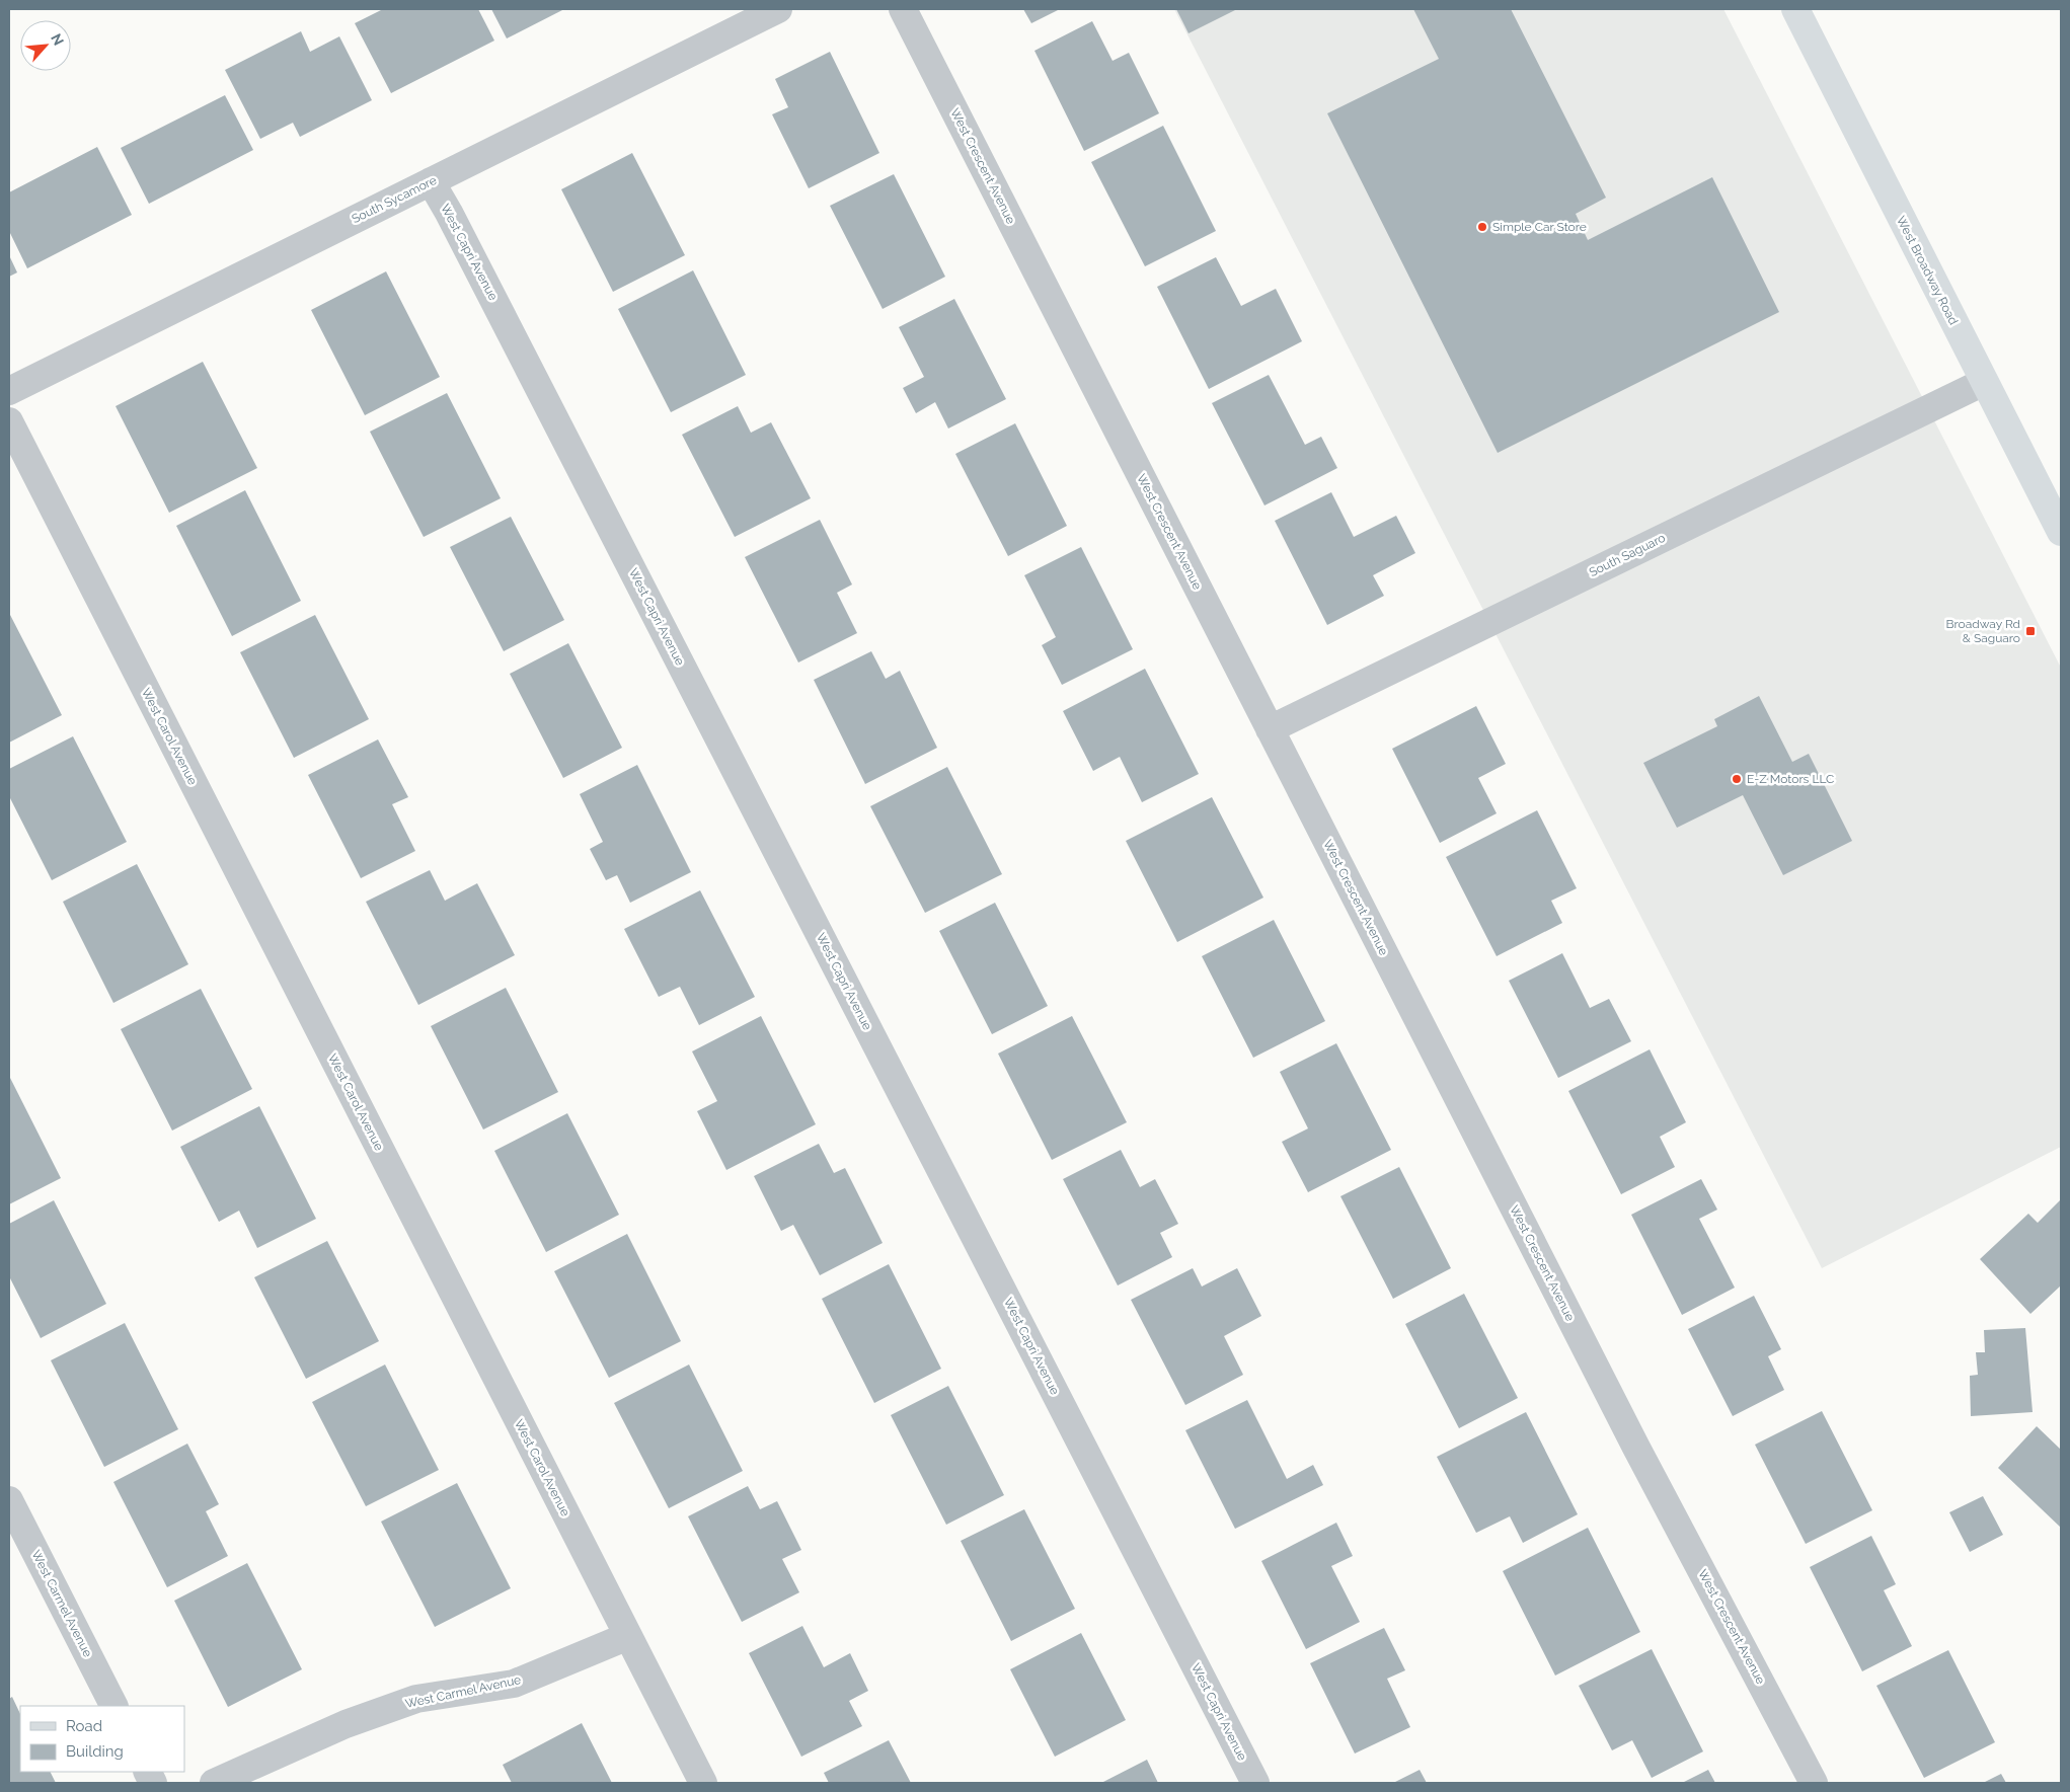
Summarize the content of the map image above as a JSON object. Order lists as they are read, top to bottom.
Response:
{
  "streets": {
    "main road": ["West Broadway Road"],
    "street": [
      "West Crescent Avenue",
      "South Sycamore",
      "West Capri Avenue",
      "South Saguaro",
      "West Carol Avenue",
      "West Carmel Avenue"
    ]
  },
  "crossings": [
    ["West Crescent Avenue", "South Saguaro"],
    ["South Sycamore", "West Capri Avenue"],
    ["West Broadway Road", "South Saguaro"],
    ["West Carol Avenue", "West Carmel Avenue"]
  ],
  "places": {
    "other": ["Simple Car Store", "E-Z Motors LLC"],
    "transit": ["Broadway Rd & Saguaro"]
  },
  "legend": ["Road", "Building"],
  "north": "top right"
}
